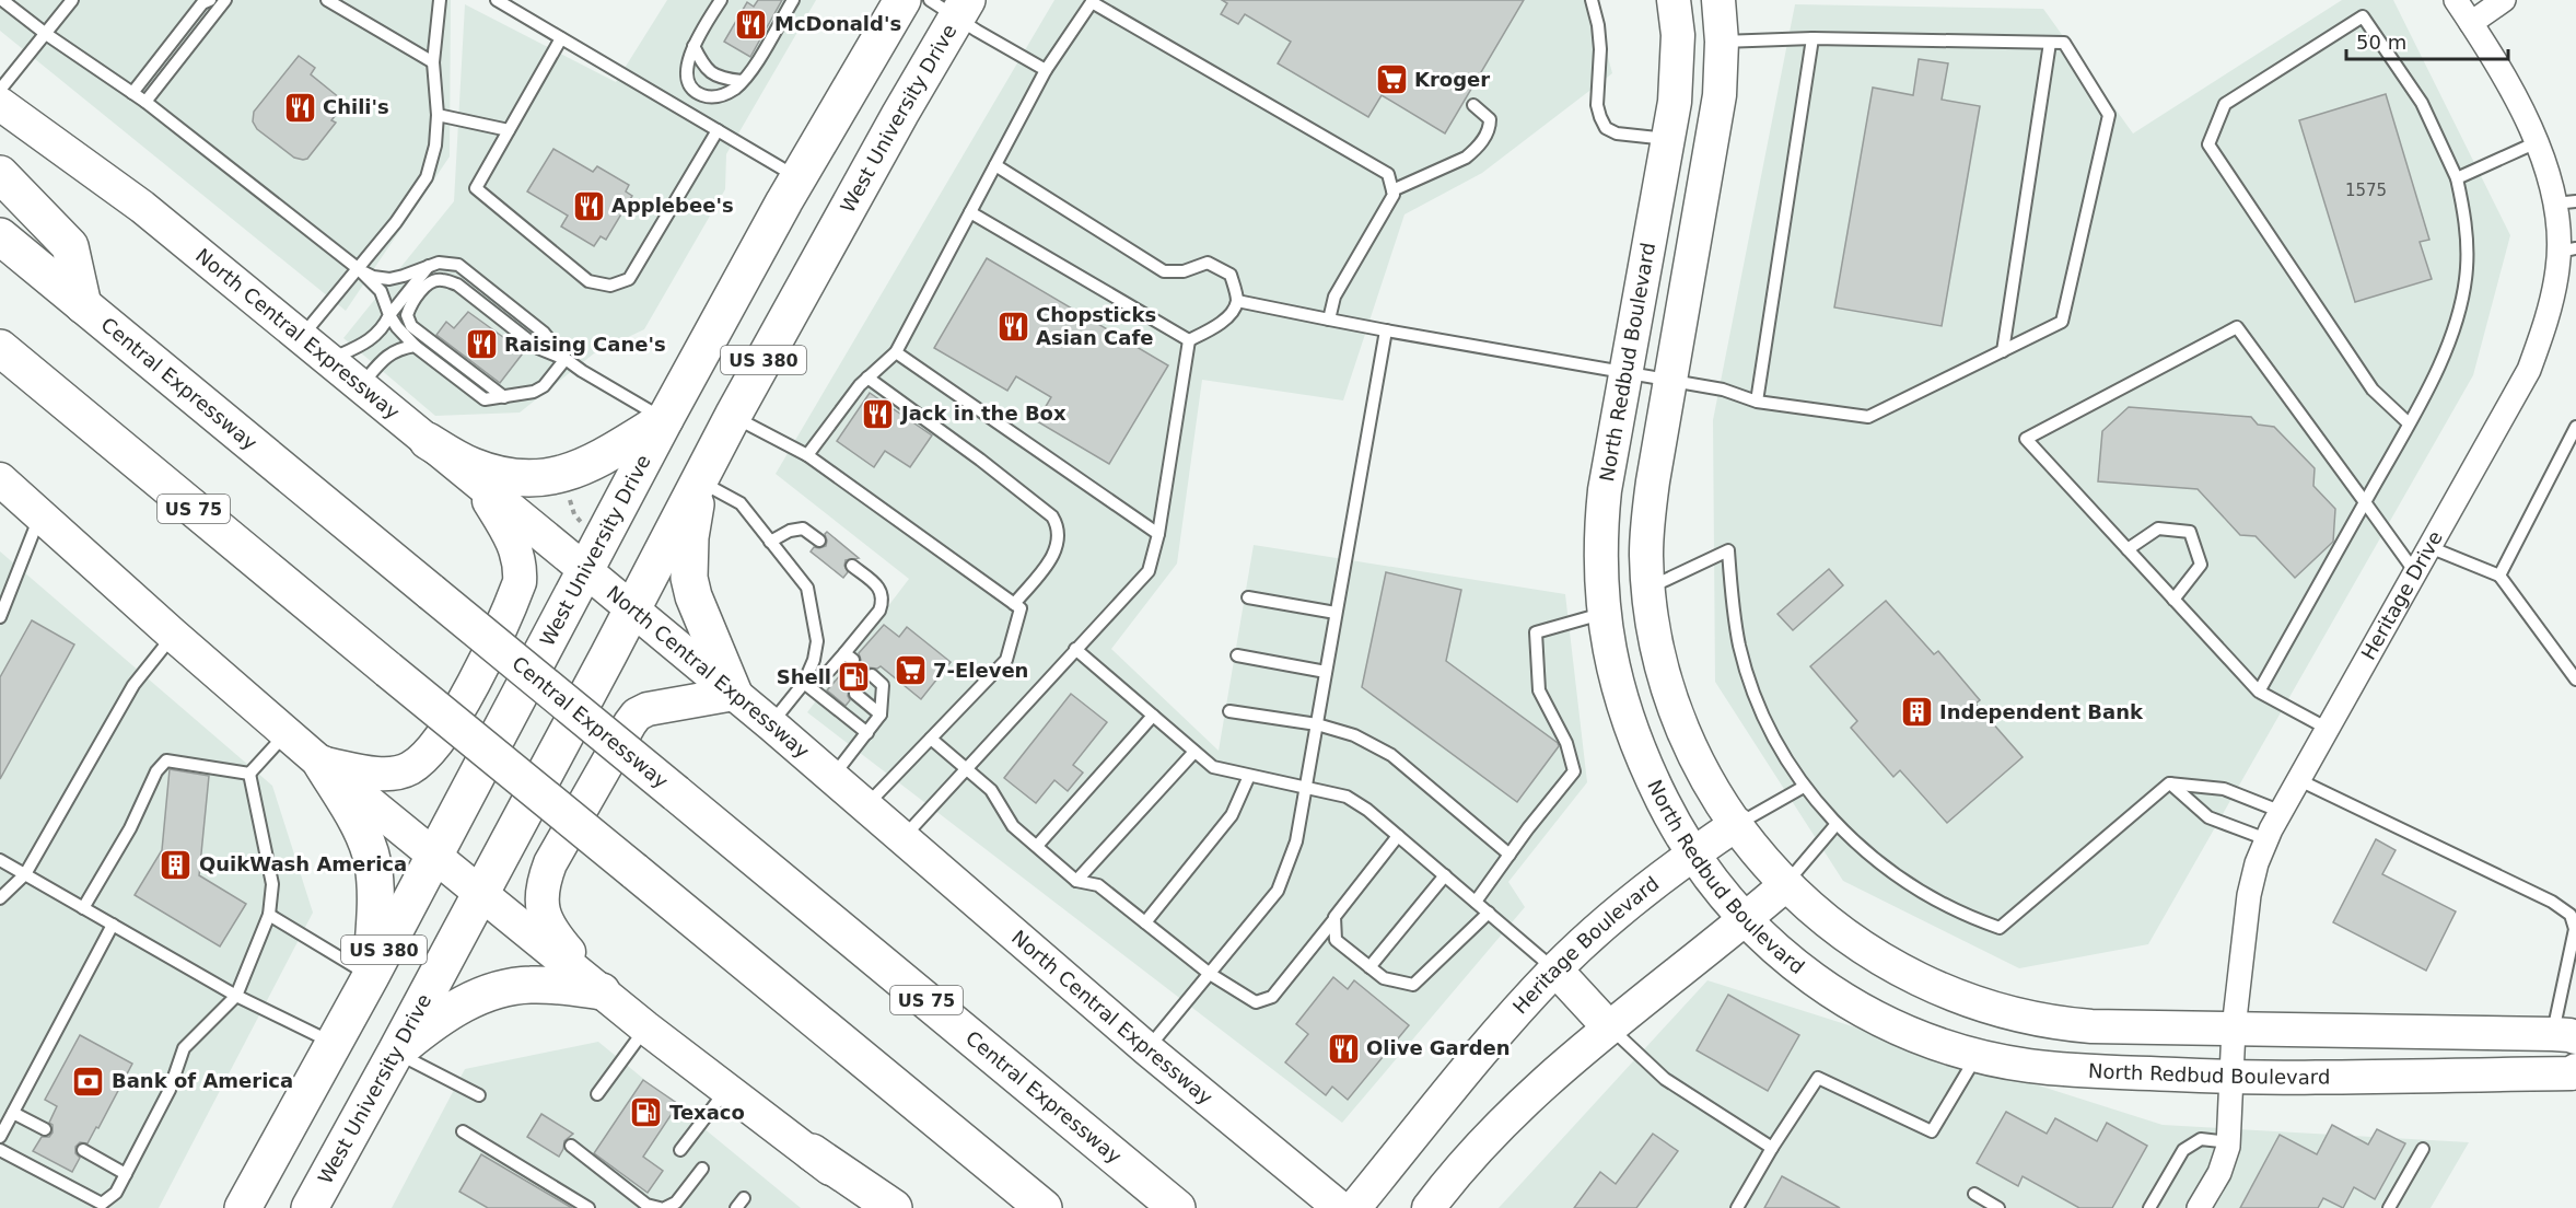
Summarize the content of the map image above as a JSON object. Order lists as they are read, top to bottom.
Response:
{
  "streets": {
    "highway": [
      "West University Drive",
      "US 380",
      "Central Expressway",
      "US 75"
    ],
    "street": [
      "North Central Expressway",
      "North Redbud Boulevard",
      "Heritage Drive",
      "Heritage Boulevard"
    ]
  },
  "crossings": [
    ["West University Drive", "North Central Expressway"],
    ["North Redbud Boulevard", "Heritage Drive"],
    ["North Redbud Boulevard", "Heritage Boulevard"]
  ],
  "places": {
    "restaurant": [
      "McDonald's",
      "Chili's",
      "Applebee's",
      "Chopsticks Asian Cafe",
      "Raising Cane's",
      "Jack in the Box",
      "Olive Garden"
    ],
    "supermarket": ["Kroger", "7-Eleven"],
    "fuel station": ["Shell", "Texaco"],
    "building": ["Independent Bank", "QuikWash America"],
    "bank": ["Bank of America"]
  },
  "house_numbers": ["1575"],
  "scale_bar": "50 m"
}
